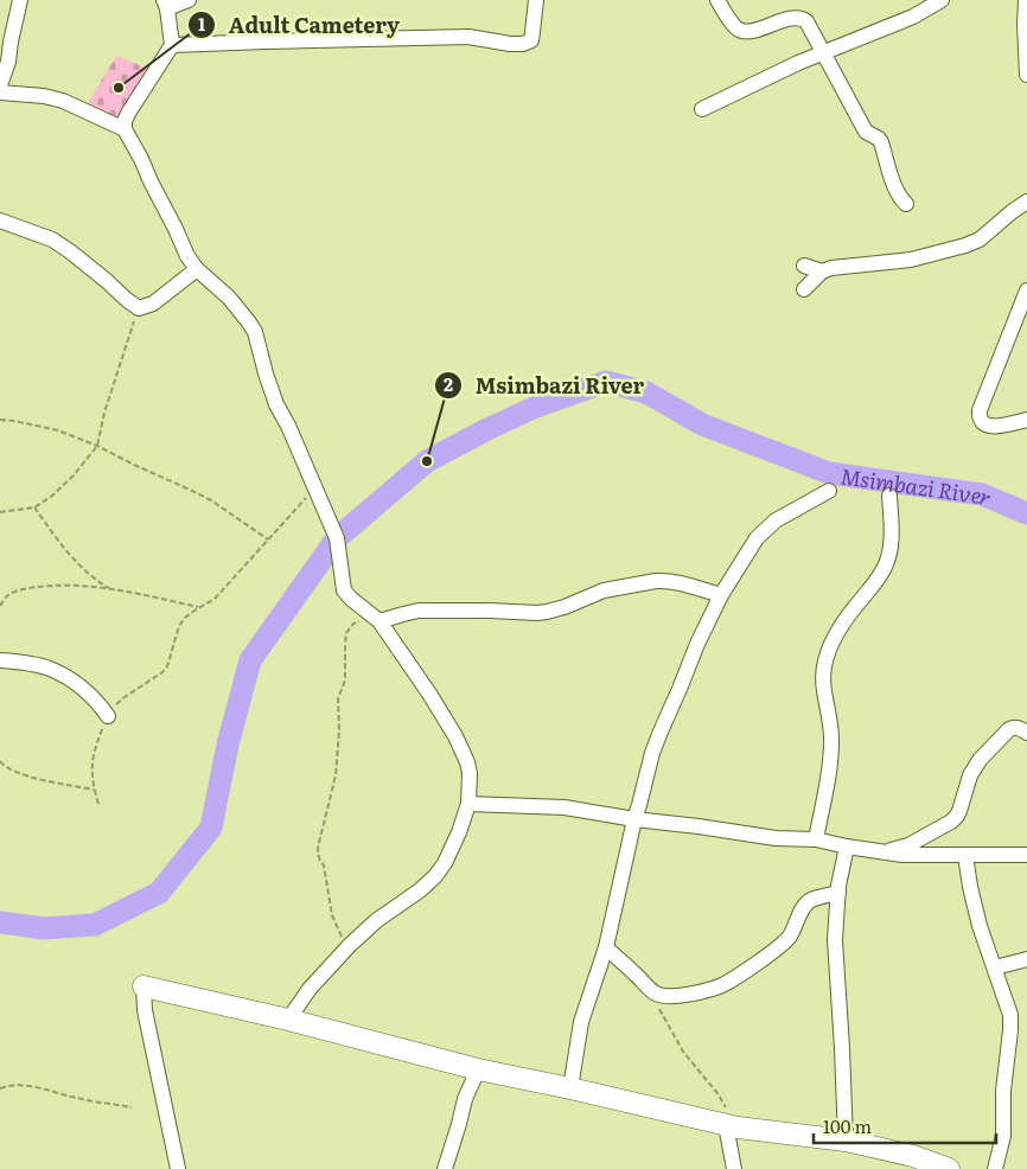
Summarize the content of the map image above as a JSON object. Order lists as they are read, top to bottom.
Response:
{
  "water": ["Msimbazi River"],
  "places": ["Adult Cametery", "Msimbazi River"],
  "scale_bar": "100 m"
}
